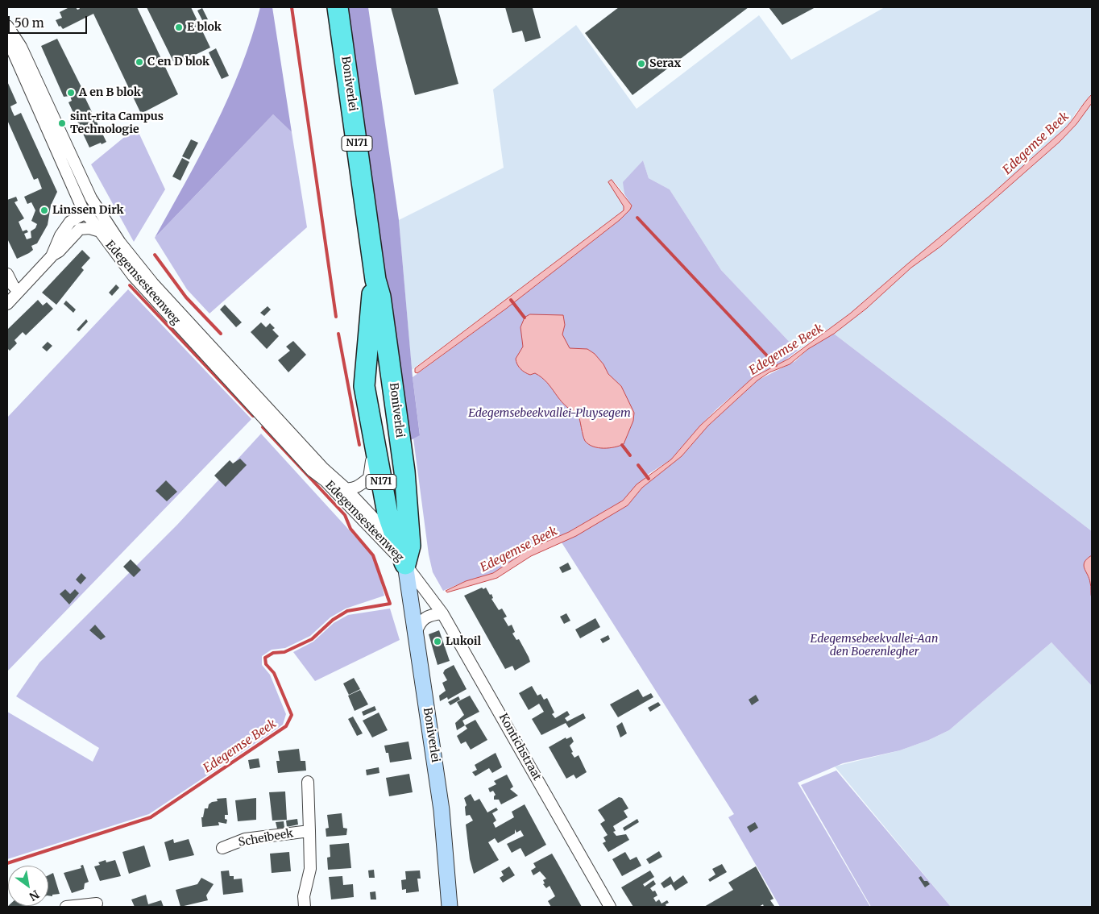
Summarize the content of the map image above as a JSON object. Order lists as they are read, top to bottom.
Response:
{
  "streets": {
    "highway": ["Boniverlei", "N171"],
    "street": ["Edegemsesteenweg", "Kontichstraat", "Scheibeek"]
  },
  "crossings": [
    ["Boniverlei", "Edegemsesteenweg"],
    ["Boniverlei", "Kontichstraat"],
    ["Edegemsesteenweg", "Kontichstraat"]
  ],
  "water": ["Edegemse Beek"],
  "parks": ["Edegemsebeekvallei-Pluysegem", "Edegemsebeekvallei-Aan den Boerenlegher"],
  "places": [
    "E blok",
    "C en D blok",
    "Serax",
    "A en B blok",
    "sint-rita Campus Technologie",
    "Linssen Dirk",
    "Lukoil"
  ],
  "scale_bar": "50 m",
  "north": "bottom right"
}
